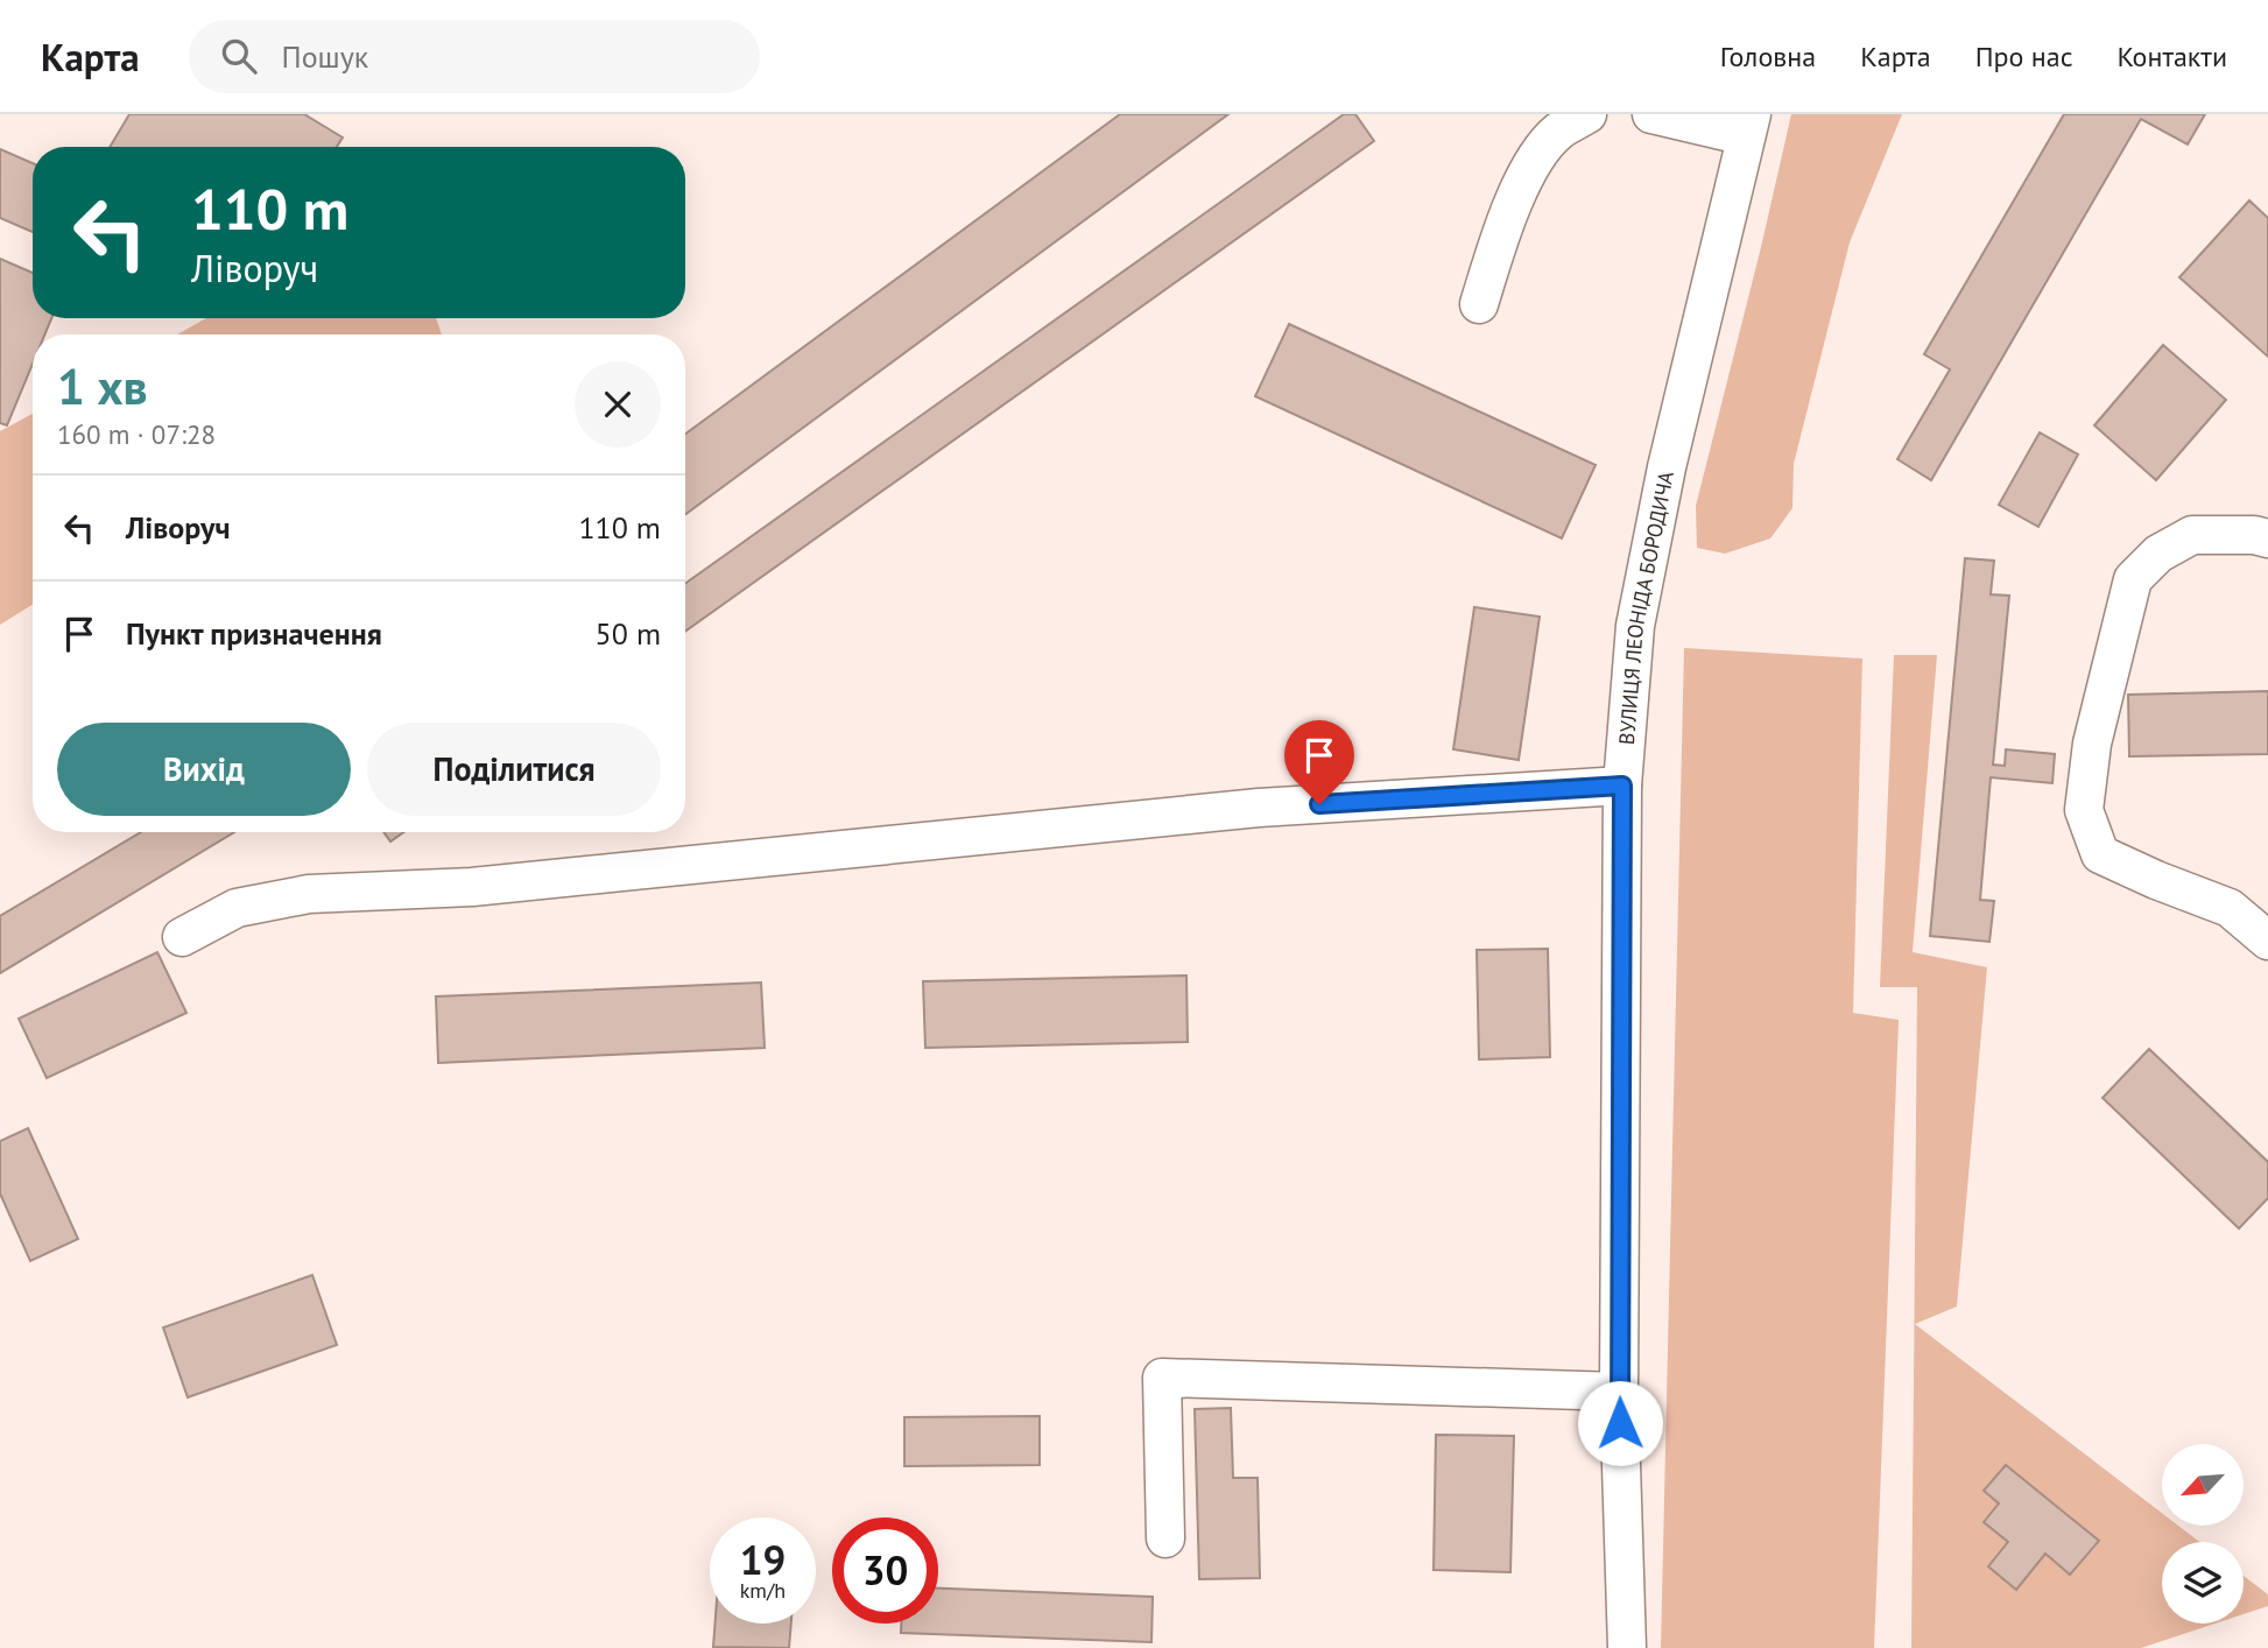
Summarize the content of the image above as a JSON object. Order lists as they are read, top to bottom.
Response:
{
  "streets": {
    "street": ["ВУЛИЦЯ ЛЕОНІДА БОРОДИЧА"]
  },
  "north": "bottom left",
  "page": {
    "header": "Карта",
    "search": "Пошук",
    "nav": [
      "Головна",
      "Карта",
      "Про нас",
      "Контакти"
    ],
    "turn": ["110 m", "Ліворуч"],
    "heading": ["1 хв", "160 m · 07:28"],
    "list": [
      {
        "name": "Ліворуч",
        "value": "110 m"
      },
      {
        "name": "Пункт призначення",
        "value": "50 m"
      }
    ],
    "buttons": ["Вихід", "Поділитися"],
    "speed": "19 km/h",
    "limit": "30"
  }
}
